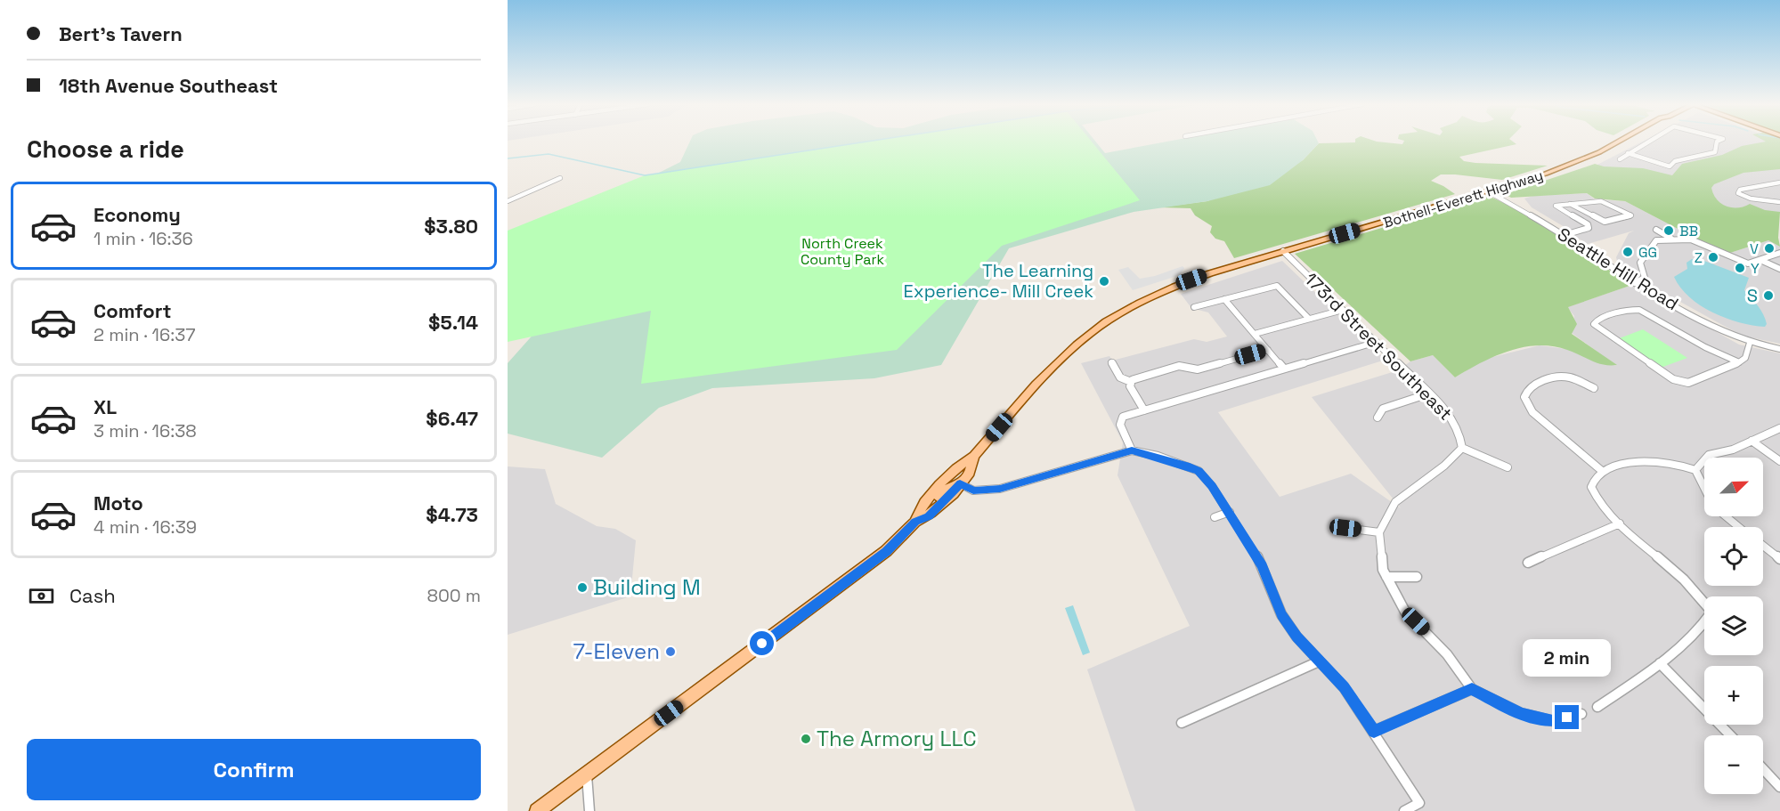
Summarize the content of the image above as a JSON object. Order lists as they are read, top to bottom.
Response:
{
  "streets": {
    "main road": ["Bothell-Everett Highway"],
    "street": ["Seattle Hill Road", "173rd Street Southeast"]
  },
  "crossings": [
    ["Bothell-Everett Highway", "Seattle Hill Road"],
    ["Bothell-Everett Highway", "173rd Street Southeast"]
  ],
  "parks": ["North Creek County Park"],
  "places": [
    "BB",
    "V",
    "GG",
    "Z",
    "Y",
    "The Learning Experience- Mill Creek",
    "S",
    "Building M",
    "7-Eleven",
    "The Armory LLC"
  ],
  "north": "top right",
  "page": {
    "banner": ["Bert's Tavern", "18th Avenue Southeast"],
    "heading": "Choose a ride",
    "list": [
      {
        "name": "Economy",
        "note": "1 min · 16:36",
        "value": "$3.80"
      },
      {
        "name": "Comfort",
        "note": "2 min · 16:37",
        "value": "$5.14"
      },
      {
        "name": "XL",
        "note": "3 min · 16:38",
        "value": "$6.47"
      },
      {
        "name": "Moto",
        "note": "4 min · 16:39",
        "value": "$4.73"
      }
    ],
    "map_buttons": ["+", "−"],
    "pay": ["Cash", "800 m"],
    "bubble": "2 min",
    "buttons": "Confirm"
  }
}
